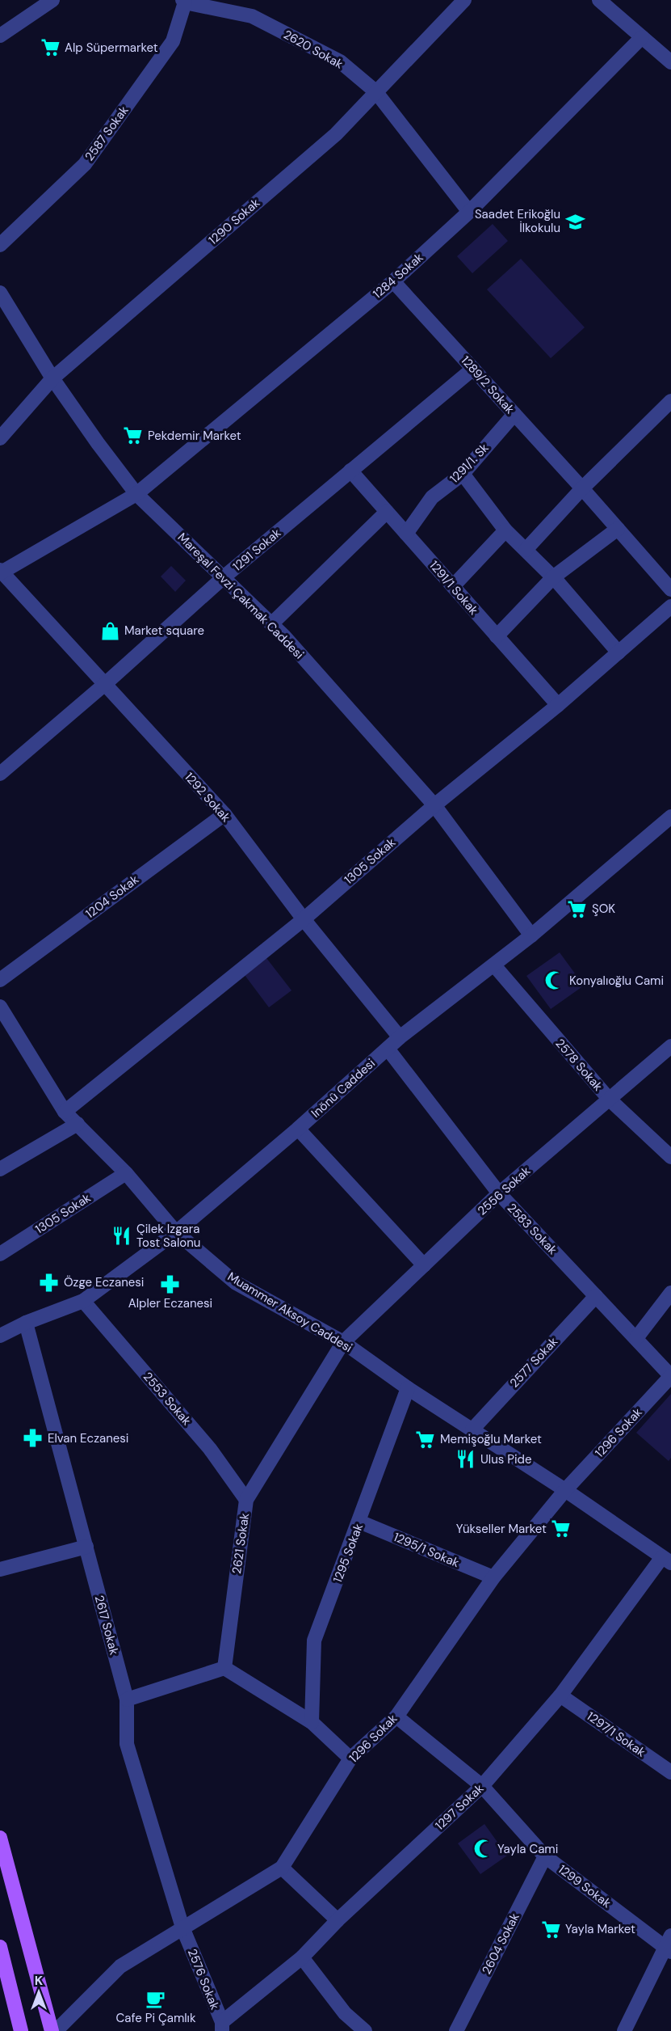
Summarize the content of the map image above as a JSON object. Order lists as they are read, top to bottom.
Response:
{
  "streets": {
    "street": [
      "2620 Sokak",
      "2587 Sokak",
      "1290 Sokak",
      "1284 Sokak",
      "1289/2 Sokak",
      "1291/1. Sk",
      "1291 Sokak",
      "1291/1 Sokak",
      "Mareşal Fevzi Çakmak Caddesi",
      "1292 Sokak",
      "1305 Sokak",
      "1204 Sokak",
      "2578 Sokak",
      "Inönü Caddesi",
      "2556 Sokak",
      "2583 Sokak",
      "Muammer Aksoy Caddesi",
      "2577 Sokak",
      "2553 Sokak",
      "1296 Sokak",
      "2621 Sokak",
      "1295/1 Sokak",
      "1295 Sokak",
      "2617 Sokak",
      "1297/1 Sokak",
      "1297 Sokak",
      "1299 Sokak",
      "2604 Sokak",
      "2576 Sokak"
    ]
  },
  "crossings": [
    ["2620 Sokak", "2587 Sokak"],
    ["2620 Sokak", "1290 Sokak"],
    ["2620 Sokak", "1284 Sokak"],
    ["1290 Sokak", "Mareşal Fevzi Çakmak Caddesi"],
    ["1284 Sokak", "1289/2 Sokak"],
    ["1284 Sokak", "Mareşal Fevzi Çakmak Caddesi"],
    ["1284 Sokak", "1292 Sokak"],
    ["1289/2 Sokak", "1291/1. Sk"],
    ["1289/2 Sokak", "1291 Sokak"],
    ["1291/1. Sk", "1291/1 Sokak"],
    ["1291 Sokak", "1291/1 Sokak"],
    ["1291 Sokak", "Mareşal Fevzi Çakmak Caddesi"],
    ["1291 Sokak", "1292 Sokak"],
    ["1291/1 Sokak", "1305 Sokak"],
    ["Mareşal Fevzi Çakmak Caddesi", "1305 Sokak"],
    ["Mareşal Fevzi Çakmak Caddesi", "Inönü Caddesi"],
    ["1292 Sokak", "1305 Sokak"],
    ["1292 Sokak", "1204 Sokak"],
    ["1292 Sokak", "Inönü Caddesi"],
    ["1305 Sokak", "Muammer Aksoy Caddesi"],
    ["2578 Sokak", "Inönü Caddesi"],
    ["2578 Sokak", "2556 Sokak"],
    ["Inönü Caddesi", "2583 Sokak"],
    ["Inönü Caddesi", "Muammer Aksoy Caddesi"],
    ["Inönü Caddesi", "2553 Sokak"],
    ["Inönü Caddesi", "2617 Sokak"],
    ["2556 Sokak", "2583 Sokak"],
    ["2556 Sokak", "Muammer Aksoy Caddesi"],
    ["2556 Sokak", "2621 Sokak"],
    ["2583 Sokak", "2577 Sokak"],
    ["2583 Sokak", "1296 Sokak"],
    ["Muammer Aksoy Caddesi", "2577 Sokak"],
    ["Muammer Aksoy Caddesi", "1296 Sokak"],
    ["Muammer Aksoy Caddesi", "2621 Sokak"],
    ["Muammer Aksoy Caddesi", "1295 Sokak"],
    ["Muammer Aksoy Caddesi", "1297 Sokak"],
    ["2553 Sokak", "2621 Sokak"],
    ["1296 Sokak", "1295/1 Sokak"],
    ["1296 Sokak", "2617 Sokak"],
    ["1296 Sokak", "1299 Sokak"],
    ["1296 Sokak", "2576 Sokak"],
    ["1295/1 Sokak", "1295 Sokak"],
    ["2617 Sokak", "2576 Sokak"],
    ["1297/1 Sokak", "1297 Sokak"],
    ["1297 Sokak", "1299 Sokak"],
    ["1297 Sokak", "2576 Sokak"],
    ["1299 Sokak", "2604 Sokak"]
  ],
  "places": {
    "supermarket": [
      "Alp Süpermarket",
      "Pekdemir Market",
      "ŞOK",
      "Memişoğlu Market",
      "Yükseller Market",
      "Yayla Market"
    ],
    "school or university": ["Saadet Erikoğlu İlkokulu"],
    "shop": ["Market square"],
    "mosque": ["Konyalıoğlu Cami", "Yayla Cami"],
    "restaurant": ["Çilek Izgara Tost Salonu", "Ulus Pide"],
    "pharmacy": ["Özge Eczanesi", "Alpler Eczanesi", "Elvan Eczanesi"],
    "cafe": ["Cafe Pi Çamlık"]
  },
  "north": "top"
}
